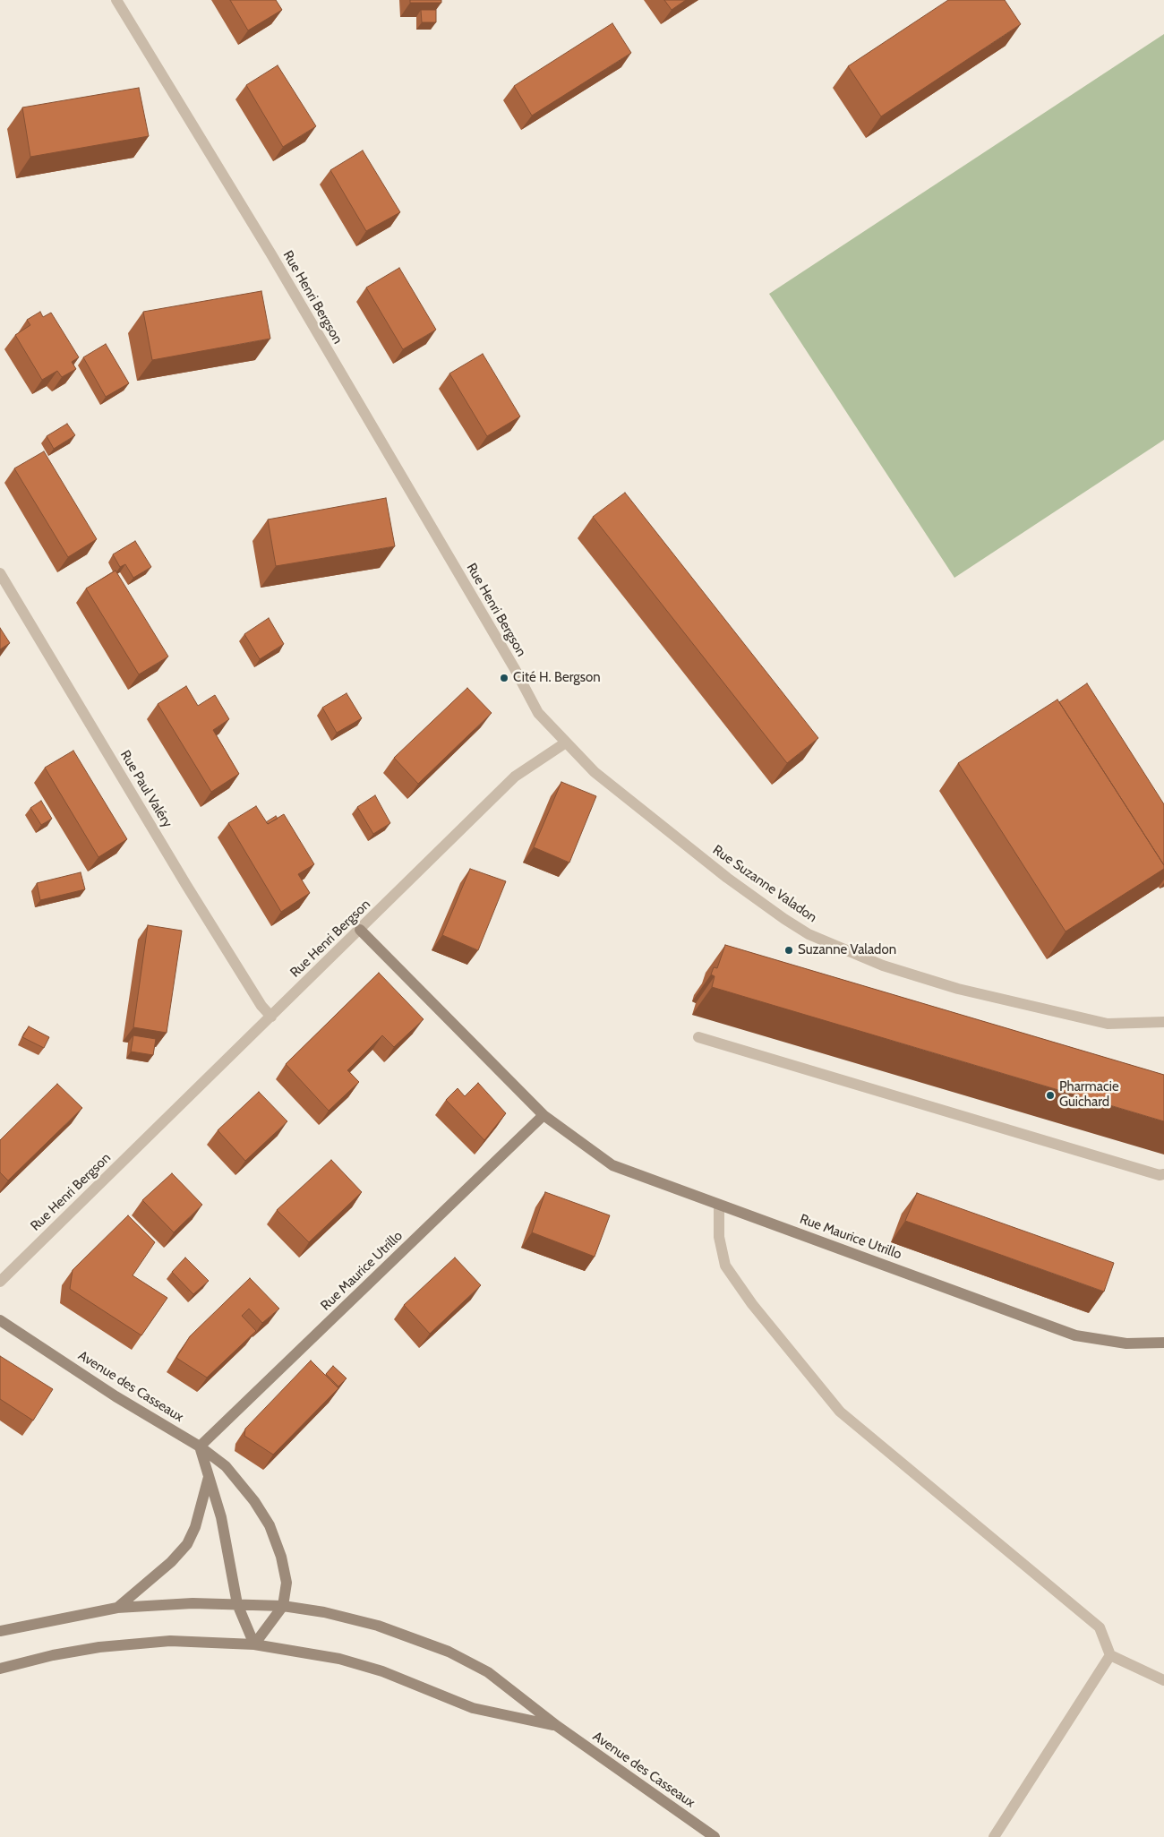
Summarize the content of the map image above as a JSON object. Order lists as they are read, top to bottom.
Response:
{
  "streets": {
    "street": [
      "Rue Henri Bergson",
      "Rue Paul Valéry",
      "Rue Suzanne Valadon",
      "Rue Maurice Utrillo",
      "Avenue des Casseaux"
    ]
  },
  "crossings": [
    ["Rue Henri Bergson", "Rue Paul Valéry"],
    ["Rue Henri Bergson", "Rue Suzanne Valadon"],
    ["Rue Henri Bergson", "Rue Maurice Utrillo"],
    ["Rue Maurice Utrillo", "Avenue des Casseaux"]
  ],
  "places": ["Cité H. Bergson", "Suzanne Valadon", "Pharmacie Guichard"]
}
